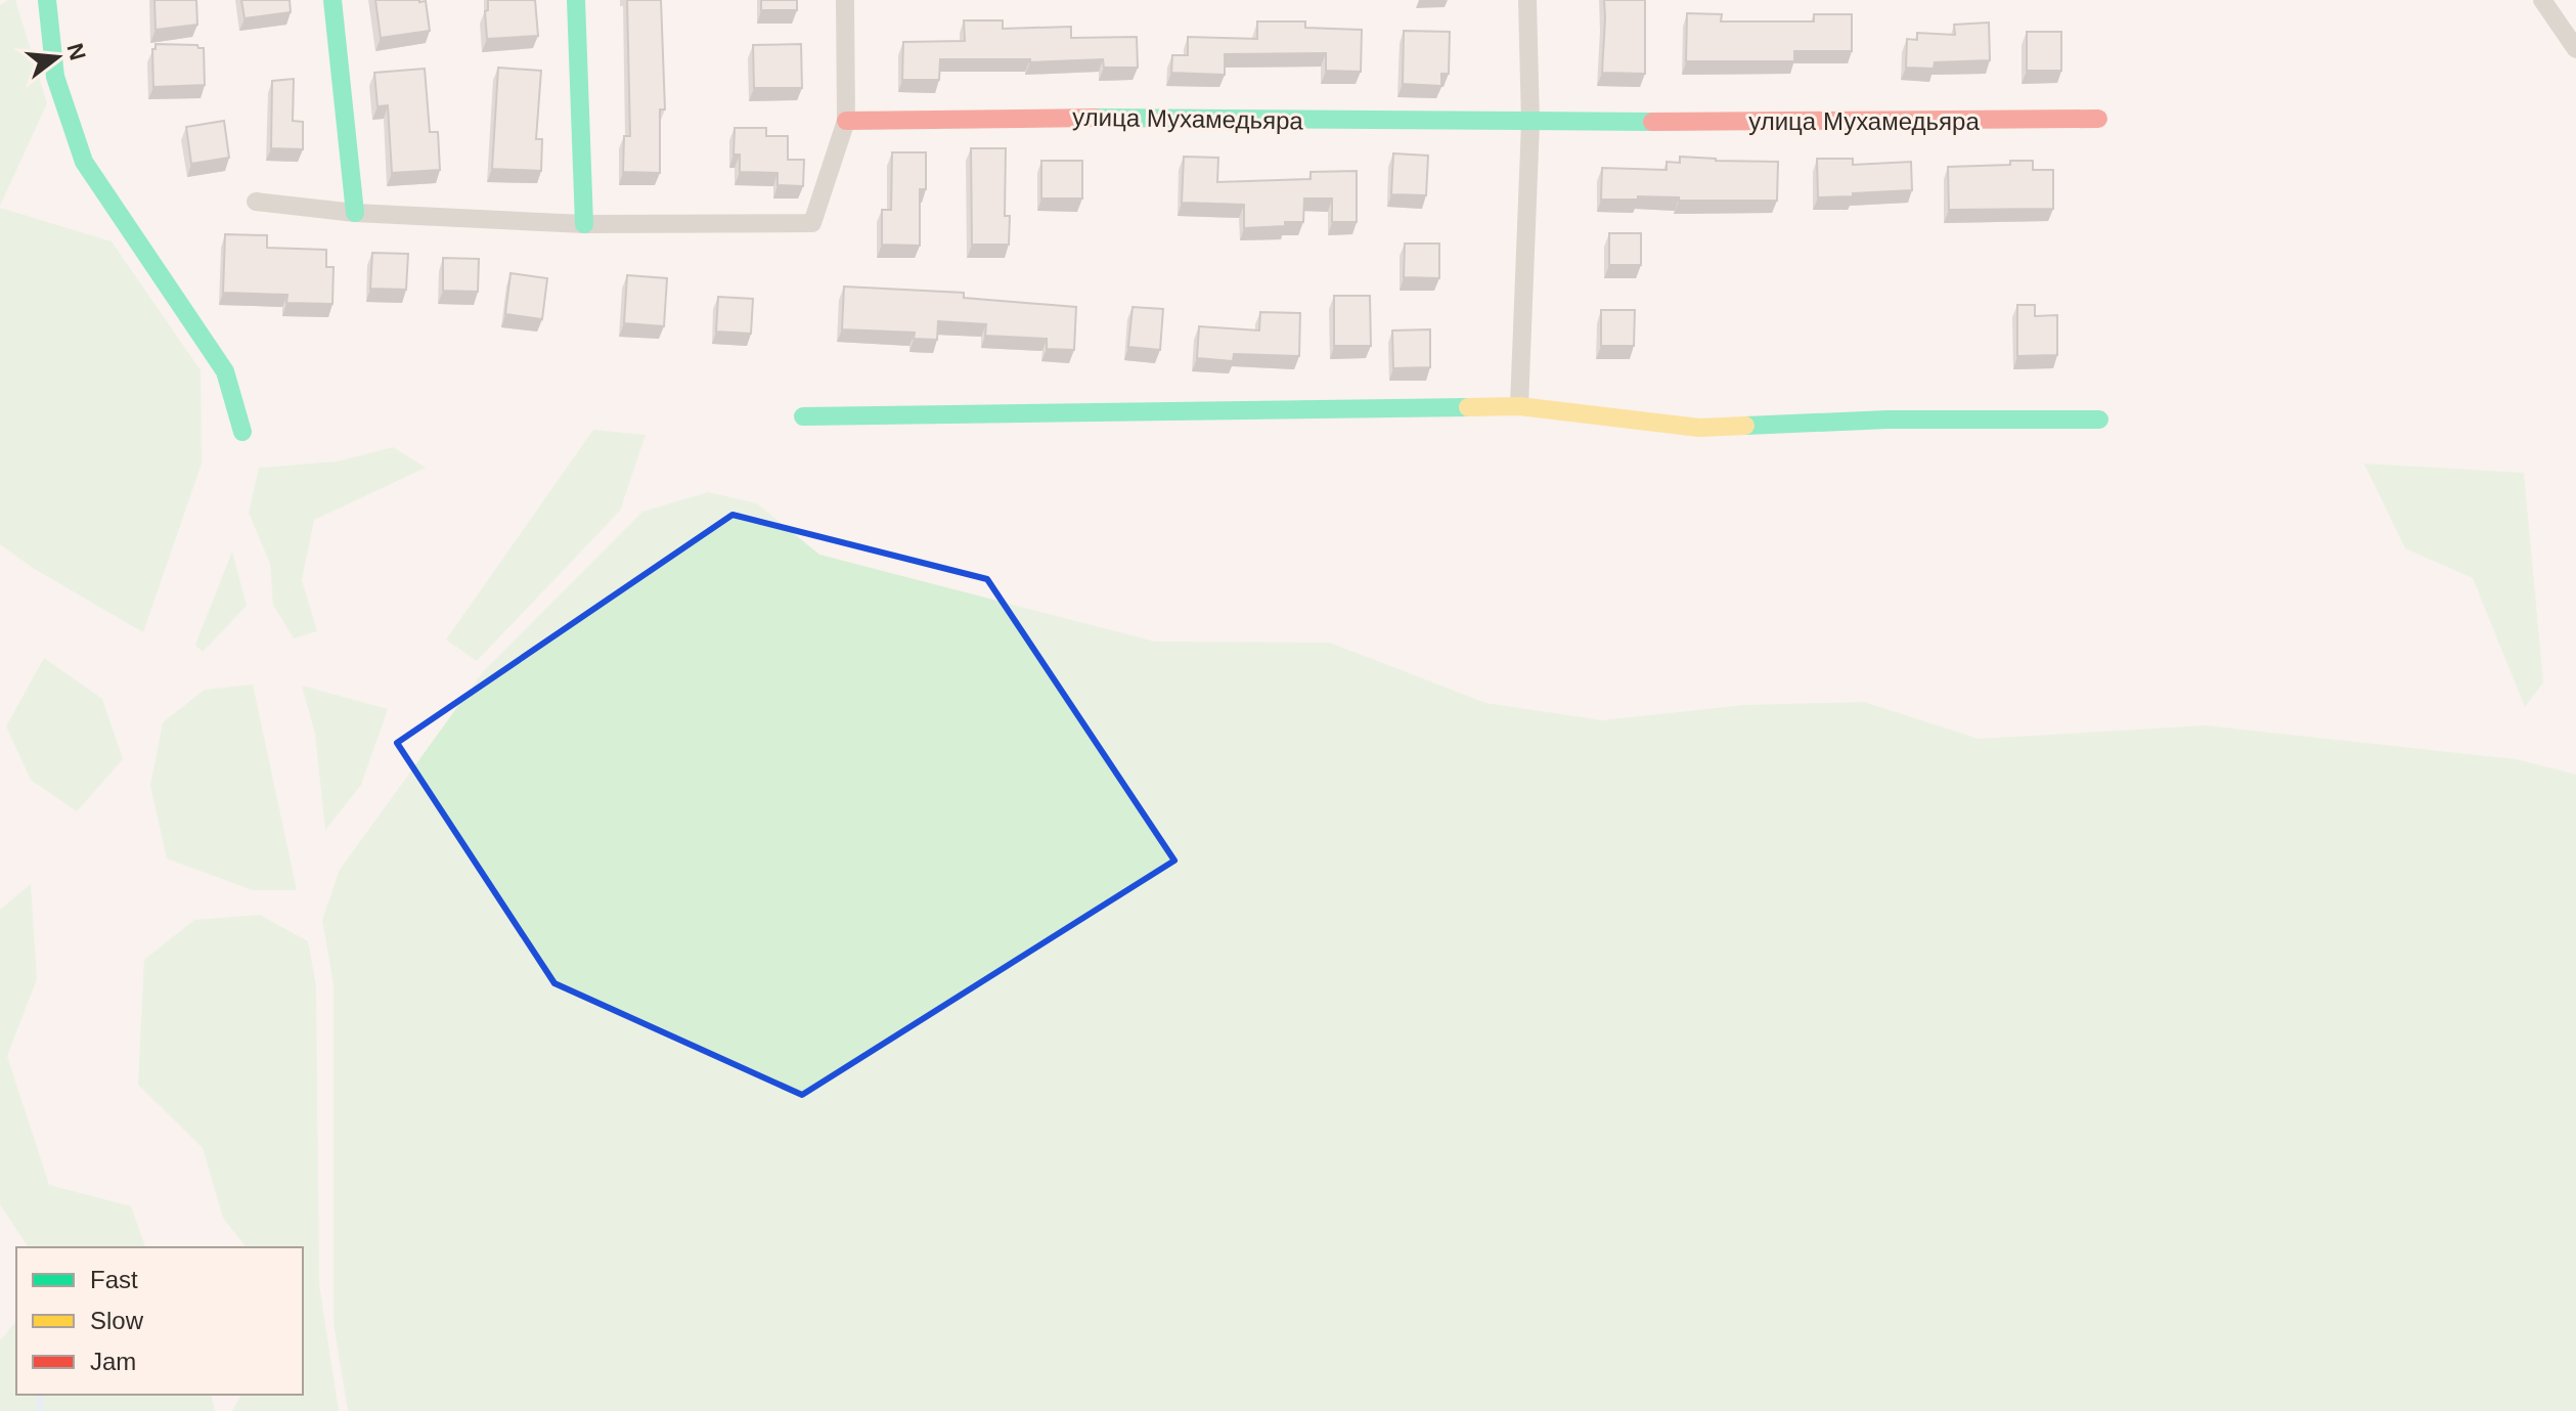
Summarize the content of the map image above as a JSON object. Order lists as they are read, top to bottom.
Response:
{
  "streets": {
    "street": ["улица Мухамедьяра"]
  },
  "legend": ["Fast", "Slow", "Jam"],
  "north": "right"
}
